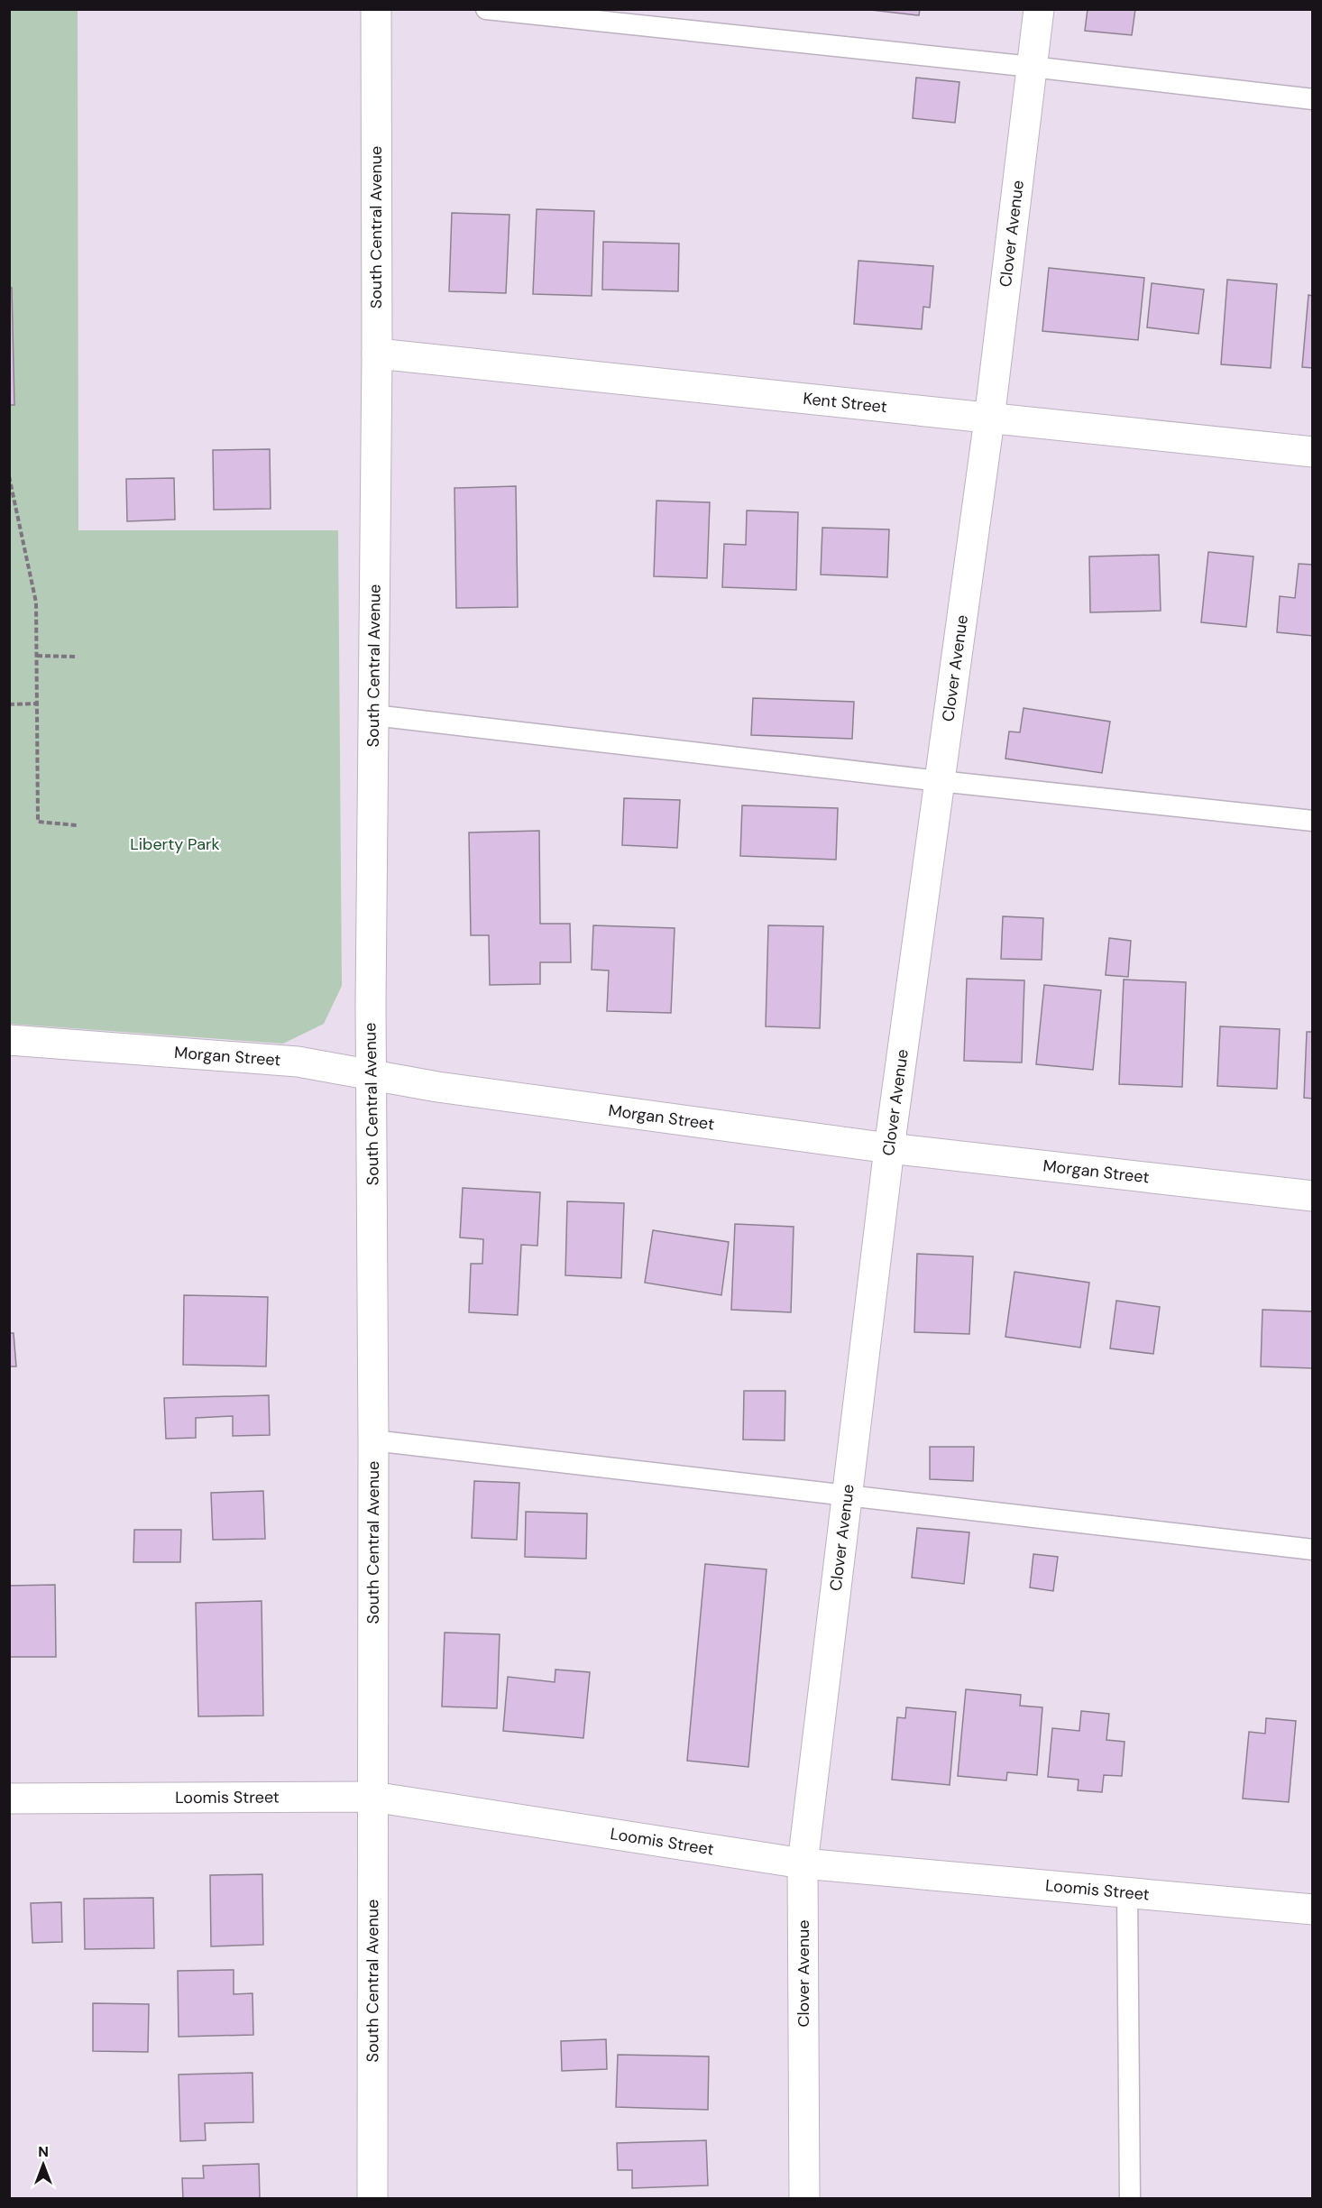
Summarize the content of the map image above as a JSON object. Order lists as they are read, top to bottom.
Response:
{
  "streets": {
    "street": [
      "South Central Avenue",
      "Clover Avenue",
      "Kent Street",
      "Morgan Street",
      "Loomis Street"
    ]
  },
  "crossings": [
    ["South Central Avenue", "Kent Street"],
    ["South Central Avenue", "Morgan Street"],
    ["South Central Avenue", "Loomis Street"],
    ["Clover Avenue", "Kent Street"],
    ["Clover Avenue", "Morgan Street"],
    ["Clover Avenue", "Loomis Street"]
  ],
  "parks": ["Liberty Park"],
  "north": "top"
}
